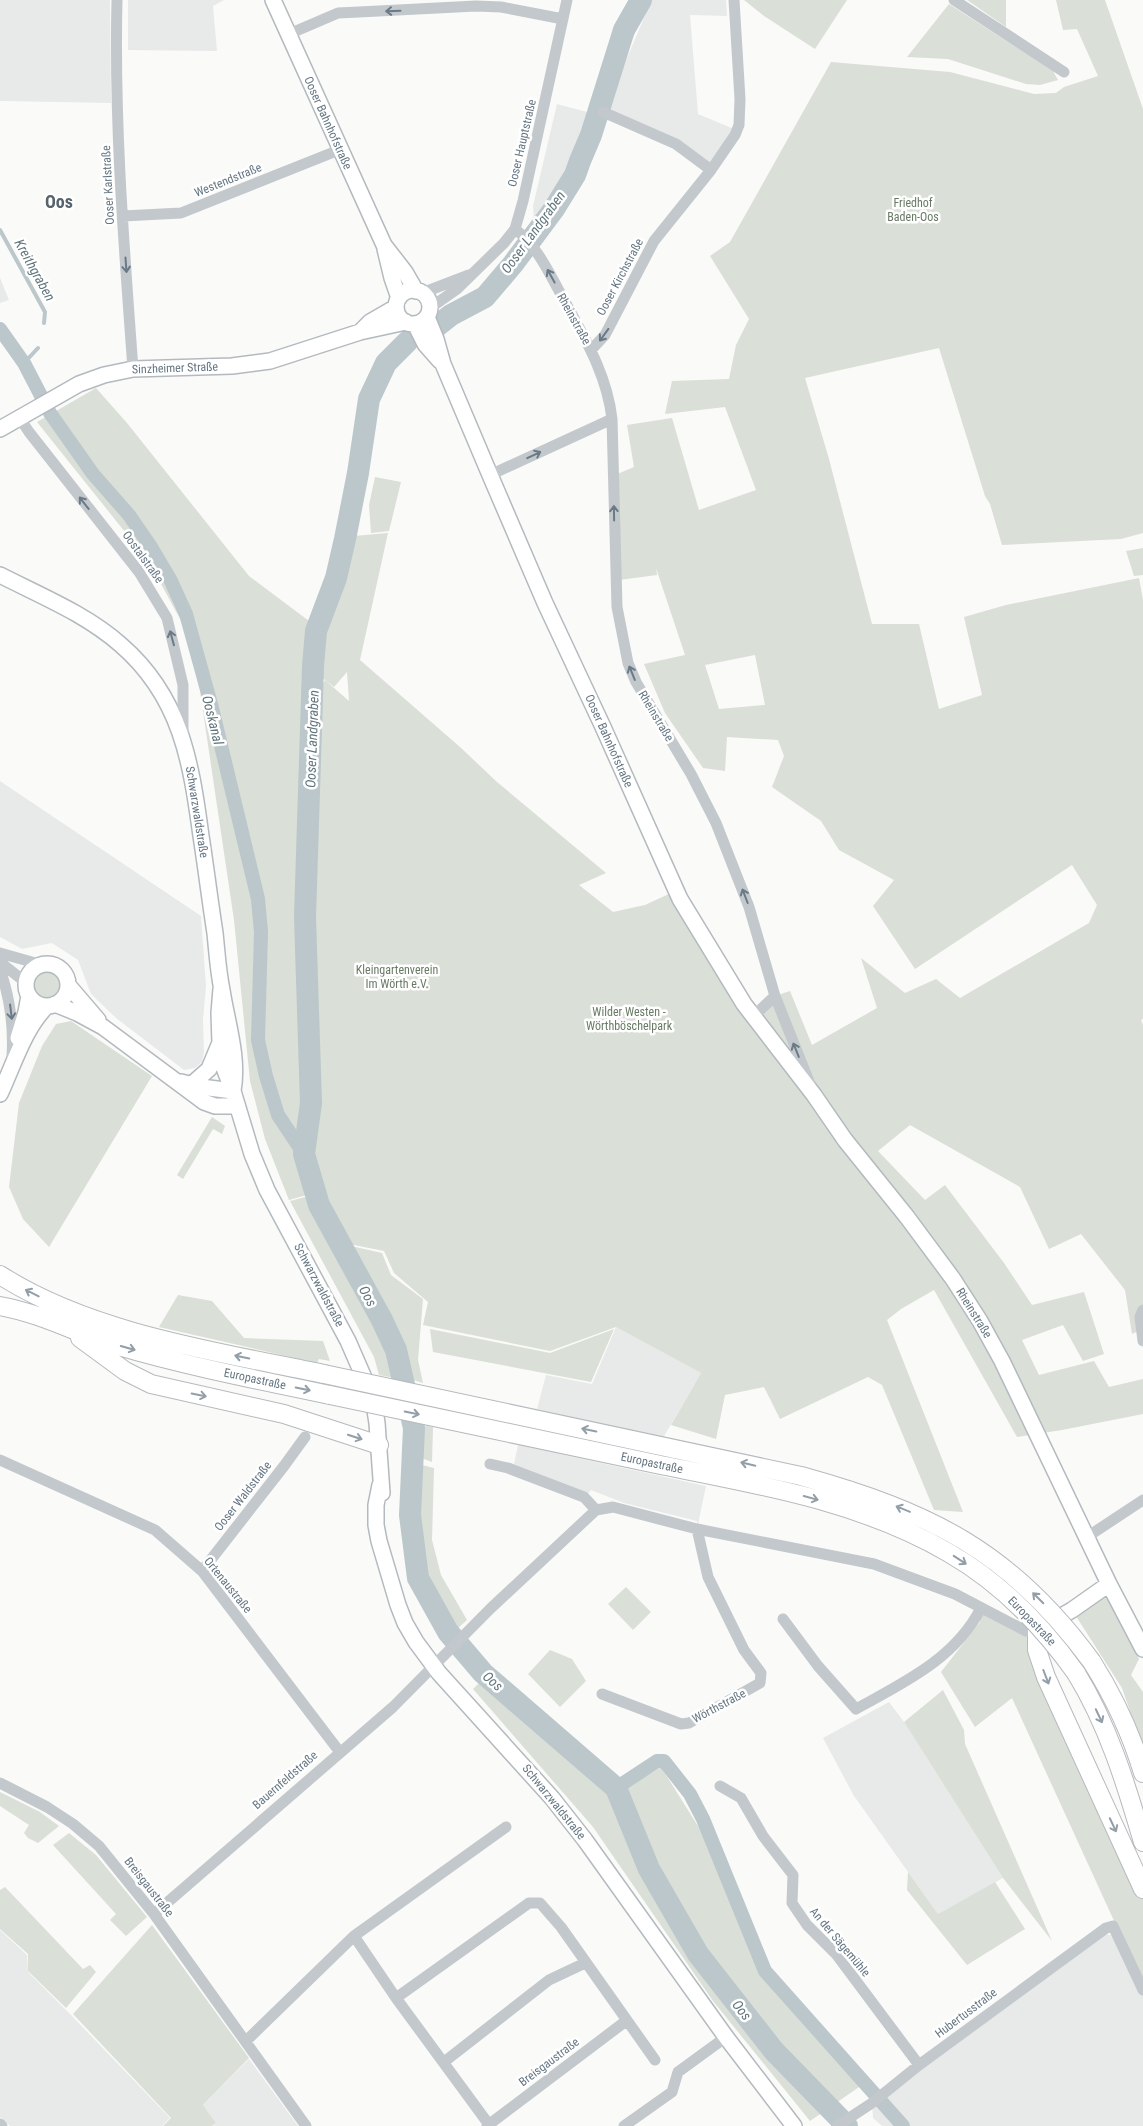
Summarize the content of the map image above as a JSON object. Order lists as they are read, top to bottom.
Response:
{
  "streets": {
    "main road": ["Europastraße"],
    "street": [
      "Ooser Bahnhofstraße",
      "Ooser Hauptstraße",
      "Westendstraße",
      "Ooser Karlstraße",
      "Ooser Kirchstraße",
      "Rheinstraße",
      "Sinzheimer Straße",
      "Oostalstraße",
      "Schwarzwaldstraße",
      "Ooser Waldstraße",
      "Ortenaustraße",
      "Wörthstraße",
      "Bauernfeldstraße",
      "Breisgaustraße",
      "An der Sägemühle",
      "Hubertusstraße"
    ]
  },
  "crossings": [
    ["Ooser Bahnhofstraße", "Ooser Hauptstraße"],
    ["Ooser Bahnhofstraße", "Westendstraße"],
    ["Ooser Bahnhofstraße", "Rheinstraße"],
    ["Ooser Bahnhofstraße", "Sinzheimer Straße"],
    ["Ooser Hauptstraße", "Rheinstraße"],
    ["Ooser Hauptstraße", "Sinzheimer Straße"],
    ["Westendstraße", "Ooser Karlstraße"],
    ["Ooser Karlstraße", "Sinzheimer Straße"],
    ["Ooser Kirchstraße", "Rheinstraße"],
    ["Sinzheimer Straße", "Oostalstraße"],
    ["Oostalstraße", "Schwarzwaldstraße"],
    ["Schwarzwaldstraße", "Bauernfeldstraße"],
    ["Ooser Waldstraße", "Ortenaustraße"],
    ["Ortenaustraße", "Bauernfeldstraße"],
    ["Bauernfeldstraße", "Breisgaustraße"],
    ["An der Sägemühle", "Hubertusstraße"]
  ],
  "one_way": [
    "Ooser Karlstraße",
    "Ooser Kirchstraße",
    "Rheinstraße",
    "Oostalstraße"
  ],
  "districts": ["Oos"],
  "water": [
    "Ooser Landgraben",
    "Kreithgraben",
    "Ooskanal",
    "Oos"
  ],
  "parks": ["Friedhof Baden-Oos", "Kleingartenverein Im Wörth e.V.", "Wilder Westen - Wörthböschelpark"]
}
